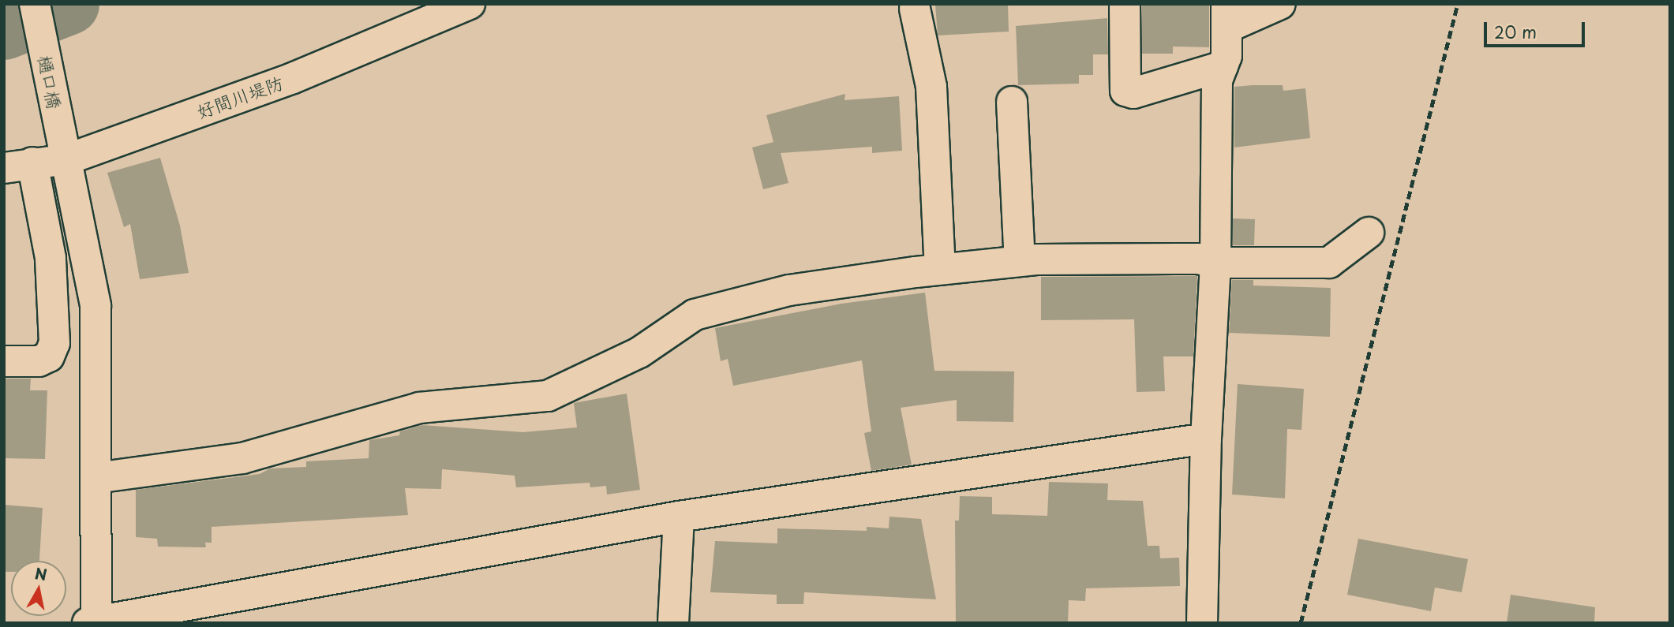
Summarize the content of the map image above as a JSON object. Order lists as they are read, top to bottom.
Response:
{
  "streets": {
    "street": ["樋口橋", "好間川堤防"]
  },
  "crossings": [
    ["樋口橋", "好間川堤防"]
  ],
  "scale_bar": "20 m",
  "north": "top"
}
